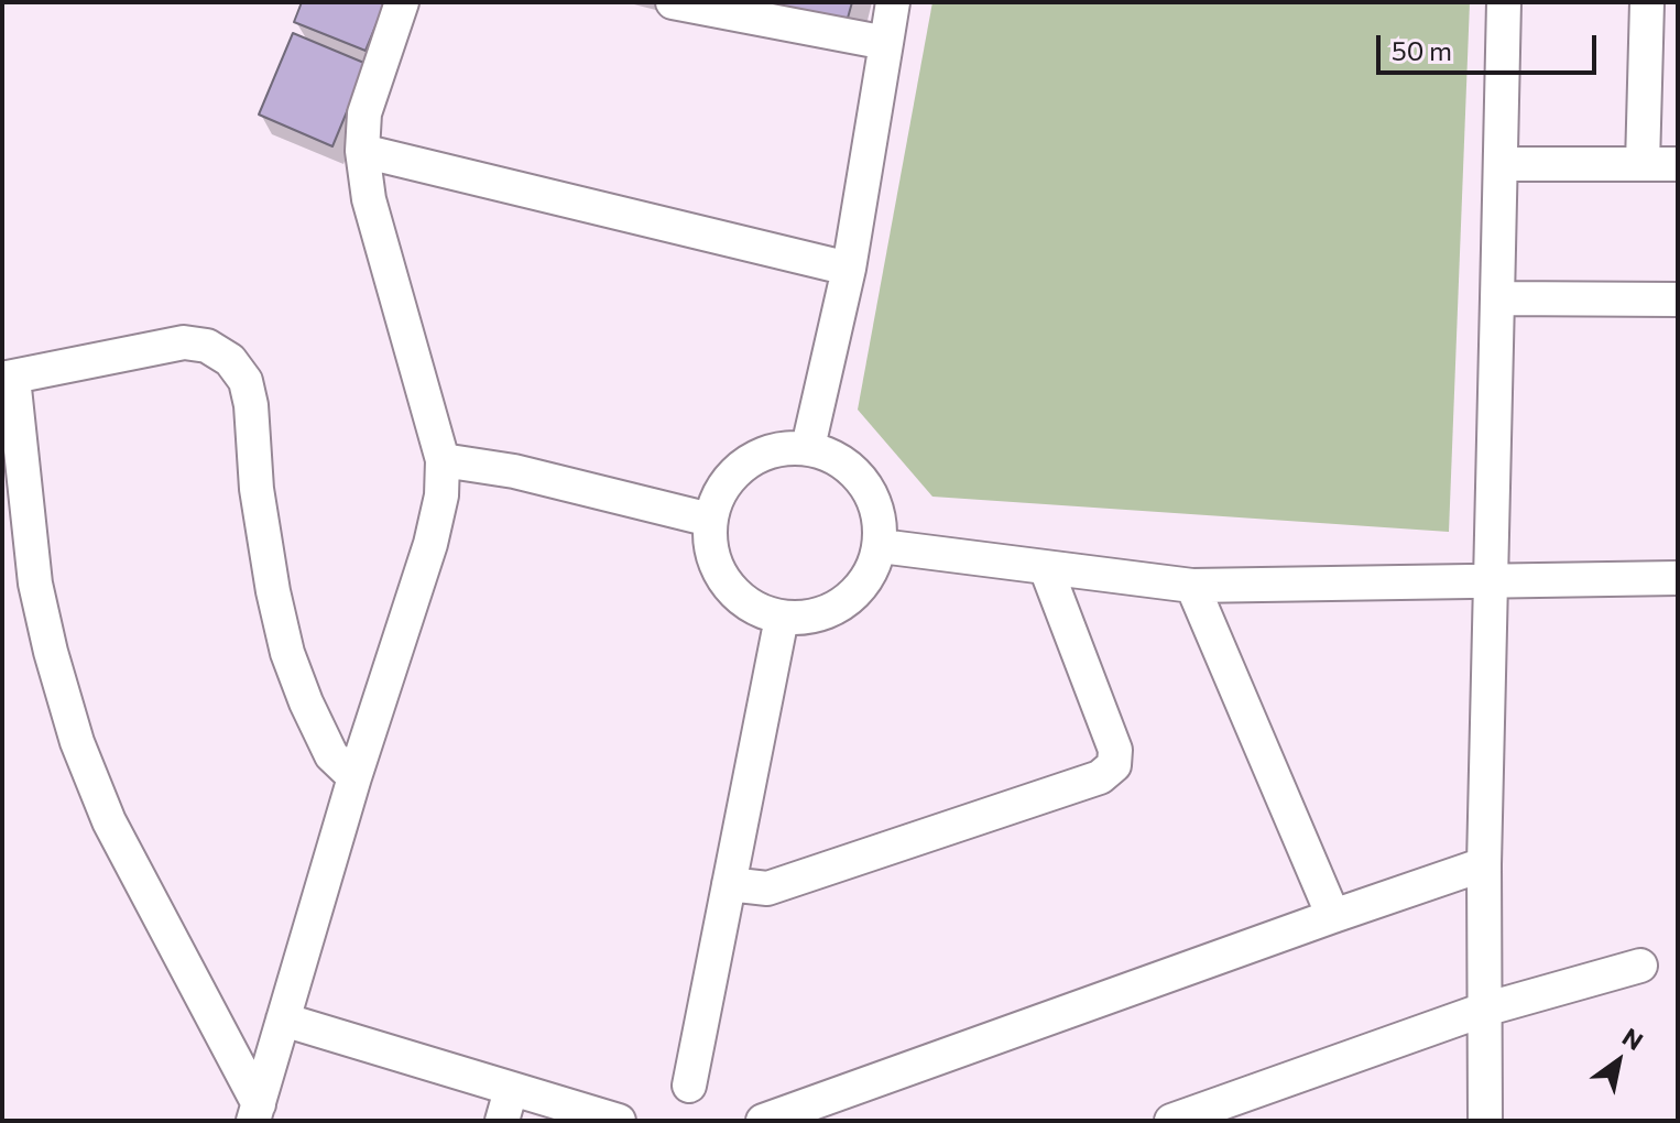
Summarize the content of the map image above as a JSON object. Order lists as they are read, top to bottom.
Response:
{
  "scale_bar": "50 m",
  "north": "top right"
}
